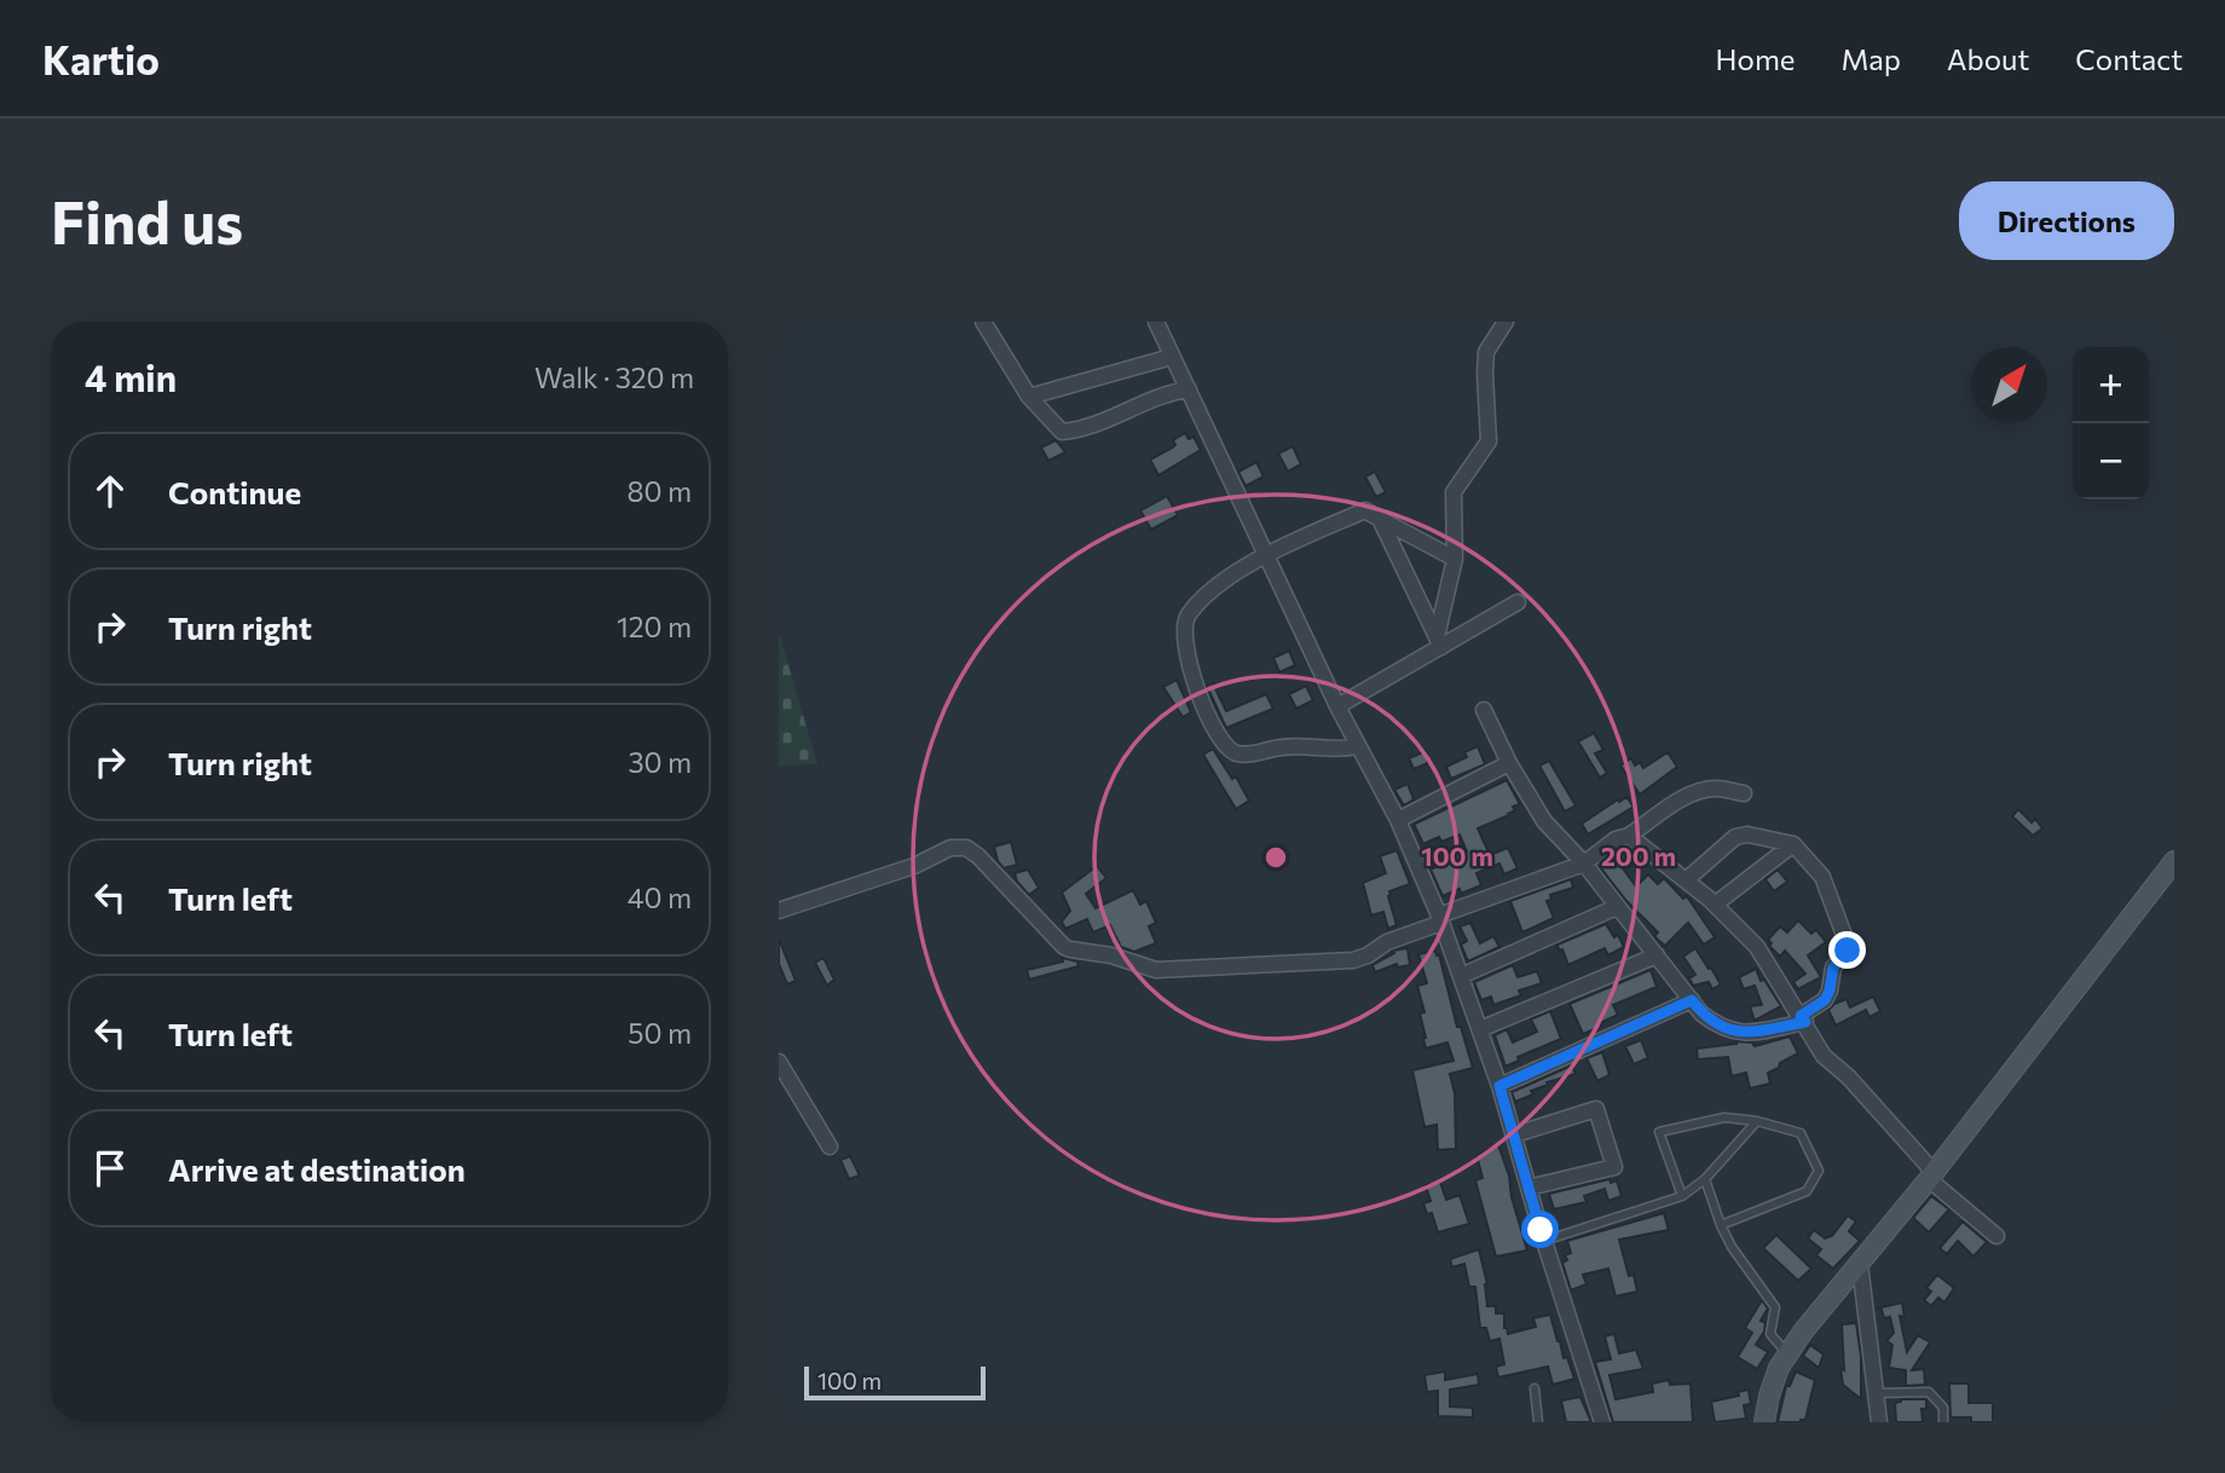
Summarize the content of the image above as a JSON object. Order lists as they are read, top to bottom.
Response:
{
  "scale_bar": "100 m",
  "north": "top right",
  "page": {
    "header": "Kartio",
    "nav": [
      "Home",
      "Map",
      "About",
      "Contact"
    ],
    "buttons": "Directions",
    "title": "Find us",
    "heading": ["4 min", "Walk · 320 m"],
    "map_buttons": ["+", "−"],
    "list": [
      ["Continue", "80 m"],
      ["Turn right", "120 m"],
      ["Turn right", "30 m"],
      ["Turn left", "40 m"],
      ["Turn left", "50 m"],
      "Arrive at destination"
    ],
    "scale": "100 m"
  },
  "rings": ["100 m", "200 m"]
}
